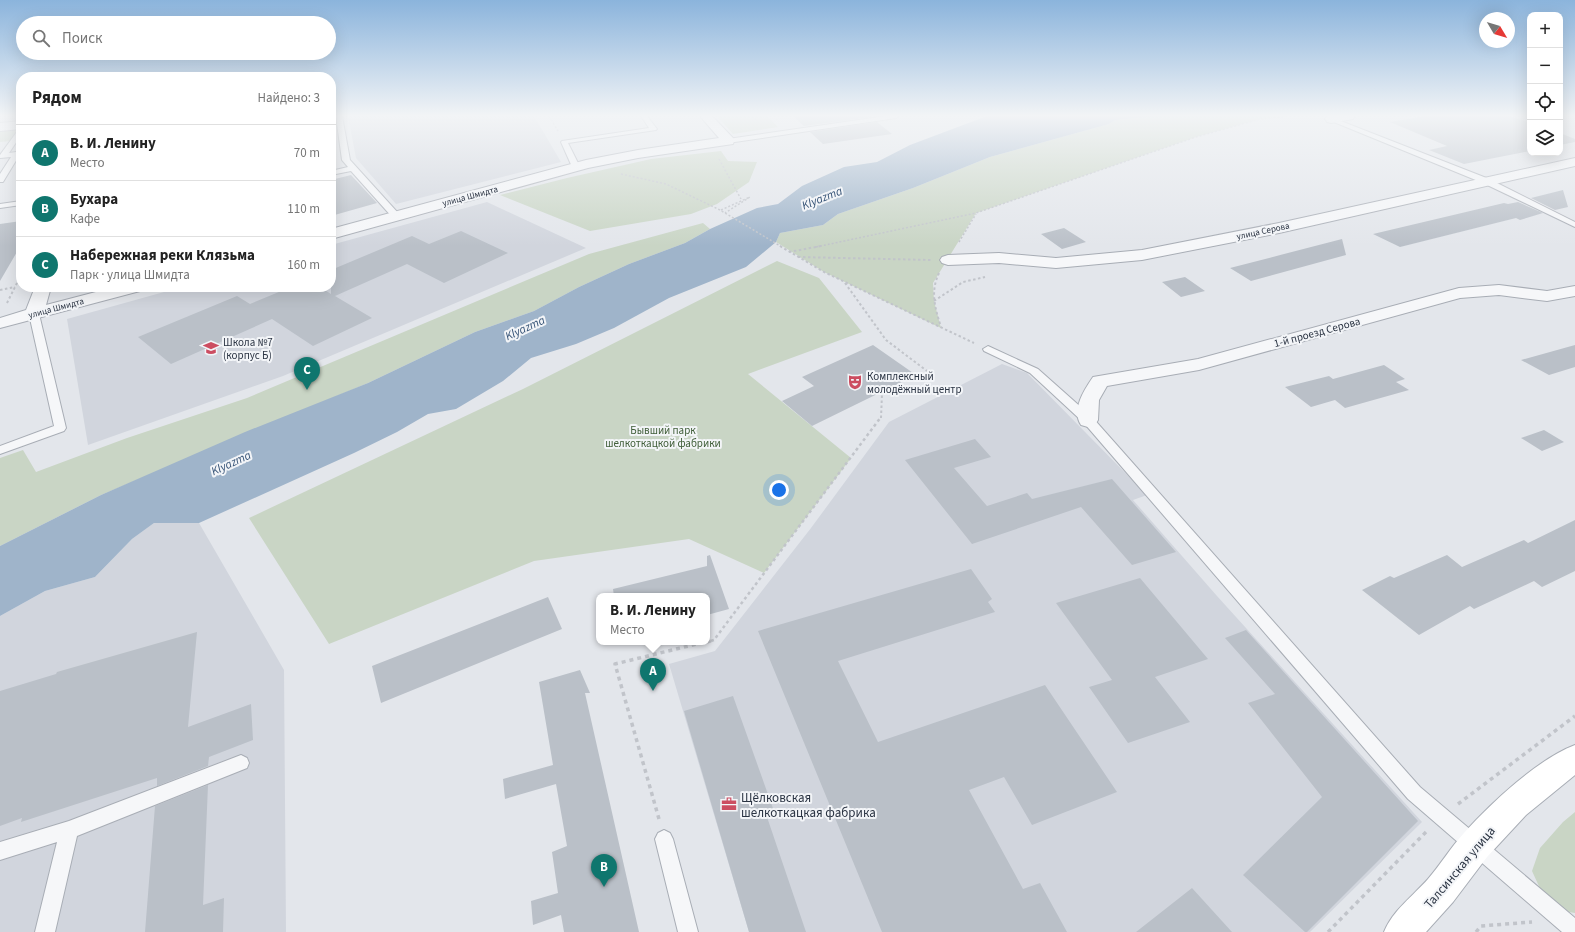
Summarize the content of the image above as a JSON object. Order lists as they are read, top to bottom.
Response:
{
  "streets": {
    "main road": ["Талсинская улица"],
    "street": ["улица Шмидта", "улица Серова", "1-й проезд Серова"]
  },
  "water": ["Klyazma"],
  "parks": ["Бывший парк шелкоткацкой фабрики"],
  "places": {
    "school or university": ["Школа №7 (корпус Б)"],
    "theatre": ["Комплексный молодёжный центр"],
    "office": ["Щёлковская шелкоткацкая фабрика"]
  },
  "north": "bottom right",
  "page": {
    "map_buttons": ["+", "−"],
    "search": "Поиск",
    "heading": ["Рядом", "Найдено: 3"],
    "list": [
      {
        "mark": "A",
        "name": "В. И. Ленину",
        "note": "Место",
        "value": "70 m"
      },
      {
        "mark": "B",
        "name": "Бухара",
        "note": "Кафе",
        "value": "110 m"
      },
      {
        "mark": "C",
        "name": "Набережная реки Клязьма",
        "note": "Парк · улица Шмидта",
        "value": "160 m"
      }
    ],
    "pins": ["C", "A", "B"],
    "popup": ["В. И. Ленину", "Место"]
  }
}
